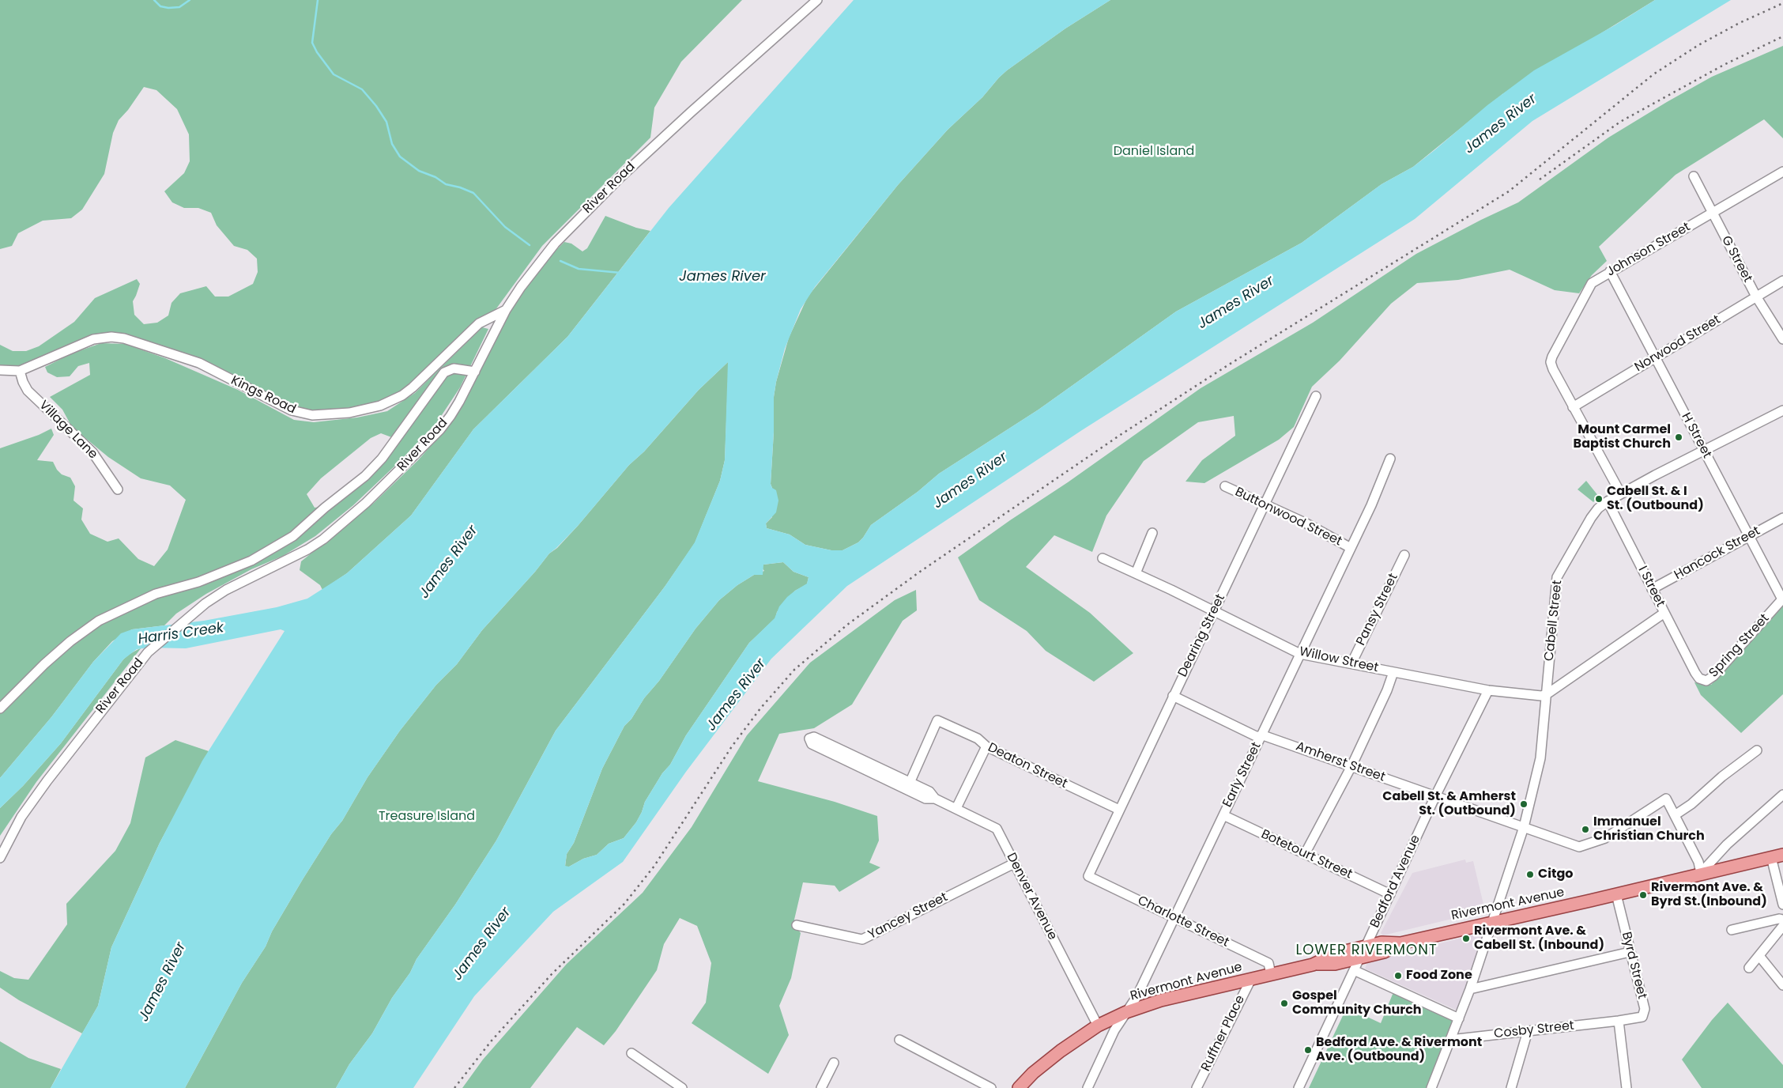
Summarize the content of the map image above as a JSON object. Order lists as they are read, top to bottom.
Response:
{
  "streets": {
    "main road": ["Rivermont Avenue"],
    "street": [
      "River Road",
      "Johnson Street",
      "G Street",
      "Norwood Street",
      "Kings Road",
      "Village Lane",
      "H Street",
      "Buttonwood Street",
      "Hancock Street",
      "I Street",
      "Pansy Street",
      "Cabell Street",
      "Dearing Street",
      "Spring Street",
      "Willow Street",
      "Amherst Street",
      "Deaton Street",
      "Early Street",
      "Botetourt Street",
      "Bedford Avenue",
      "Denver Avenue",
      "Yancey Street",
      "Charlotte Street",
      "Byrd Street",
      "Cosby Street",
      "Ruffner Place"
    ]
  },
  "crossings": [
    ["River Road", "Kings Road"],
    ["Johnson Street", "G Street"],
    ["Johnson Street", "Norwood Street"],
    ["Johnson Street", "H Street"],
    ["G Street", "Norwood Street"],
    ["Norwood Street", "H Street"],
    ["Kings Road", "Village Lane"],
    ["H Street", "Hancock Street"],
    ["H Street", "Cabell Street"],
    ["H Street", "Spring Street"],
    ["Buttonwood Street", "Dearing Street"],
    ["Buttonwood Street", "Early Street"],
    ["Hancock Street", "I Street"],
    ["I Street", "Cabell Street"],
    ["I Street", "Spring Street"],
    ["Pansy Street", "Willow Street"],
    ["Cabell Street", "Willow Street"],
    ["Cabell Street", "Amherst Street"],
    ["Cabell Street", "Rivermont Avenue"],
    ["Cabell Street", "Cosby Street"],
    ["Dearing Street", "Willow Street"],
    ["Dearing Street", "Amherst Street"],
    ["Dearing Street", "Deaton Street"],
    ["Dearing Street", "Charlotte Street"],
    ["Willow Street", "Early Street"],
    ["Willow Street", "Bedford Avenue"],
    ["Amherst Street", "Early Street"],
    ["Amherst Street", "Bedford Avenue"],
    ["Deaton Street", "Denver Avenue"],
    ["Early Street", "Botetourt Street"],
    ["Early Street", "Rivermont Avenue"],
    ["Early Street", "Charlotte Street"],
    ["Botetourt Street", "Bedford Avenue"],
    ["Bedford Avenue", "Rivermont Avenue"],
    ["Denver Avenue", "Rivermont Avenue"],
    ["Denver Avenue", "Yancey Street"],
    ["Rivermont Avenue", "Charlotte Street"],
    ["Rivermont Avenue", "Byrd Street"],
    ["Rivermont Avenue", "Ruffner Place"],
    ["Byrd Street", "Cosby Street"]
  ],
  "districts": ["LOWER RIVERMONT"],
  "water": ["James River", "Harris Creek"],
  "parks": ["Daniel Island", "Treasure Island"],
  "places": [
    "Mount Carmel Baptist Church",
    "Cabell St. & I St. (Outbound)",
    "Cabell St. & Amherst St. (Outbound)",
    "Immanuel Christian Church",
    "Citgo",
    "Rivermont Ave. & Byrd St.(Inbound)",
    "Rivermont Ave. & Cabell St. (Inbound)",
    "Food Zone",
    "Gospel Community Church",
    "Bedford Ave. & Rivermont Ave. (Outbound)"
  ]
}
